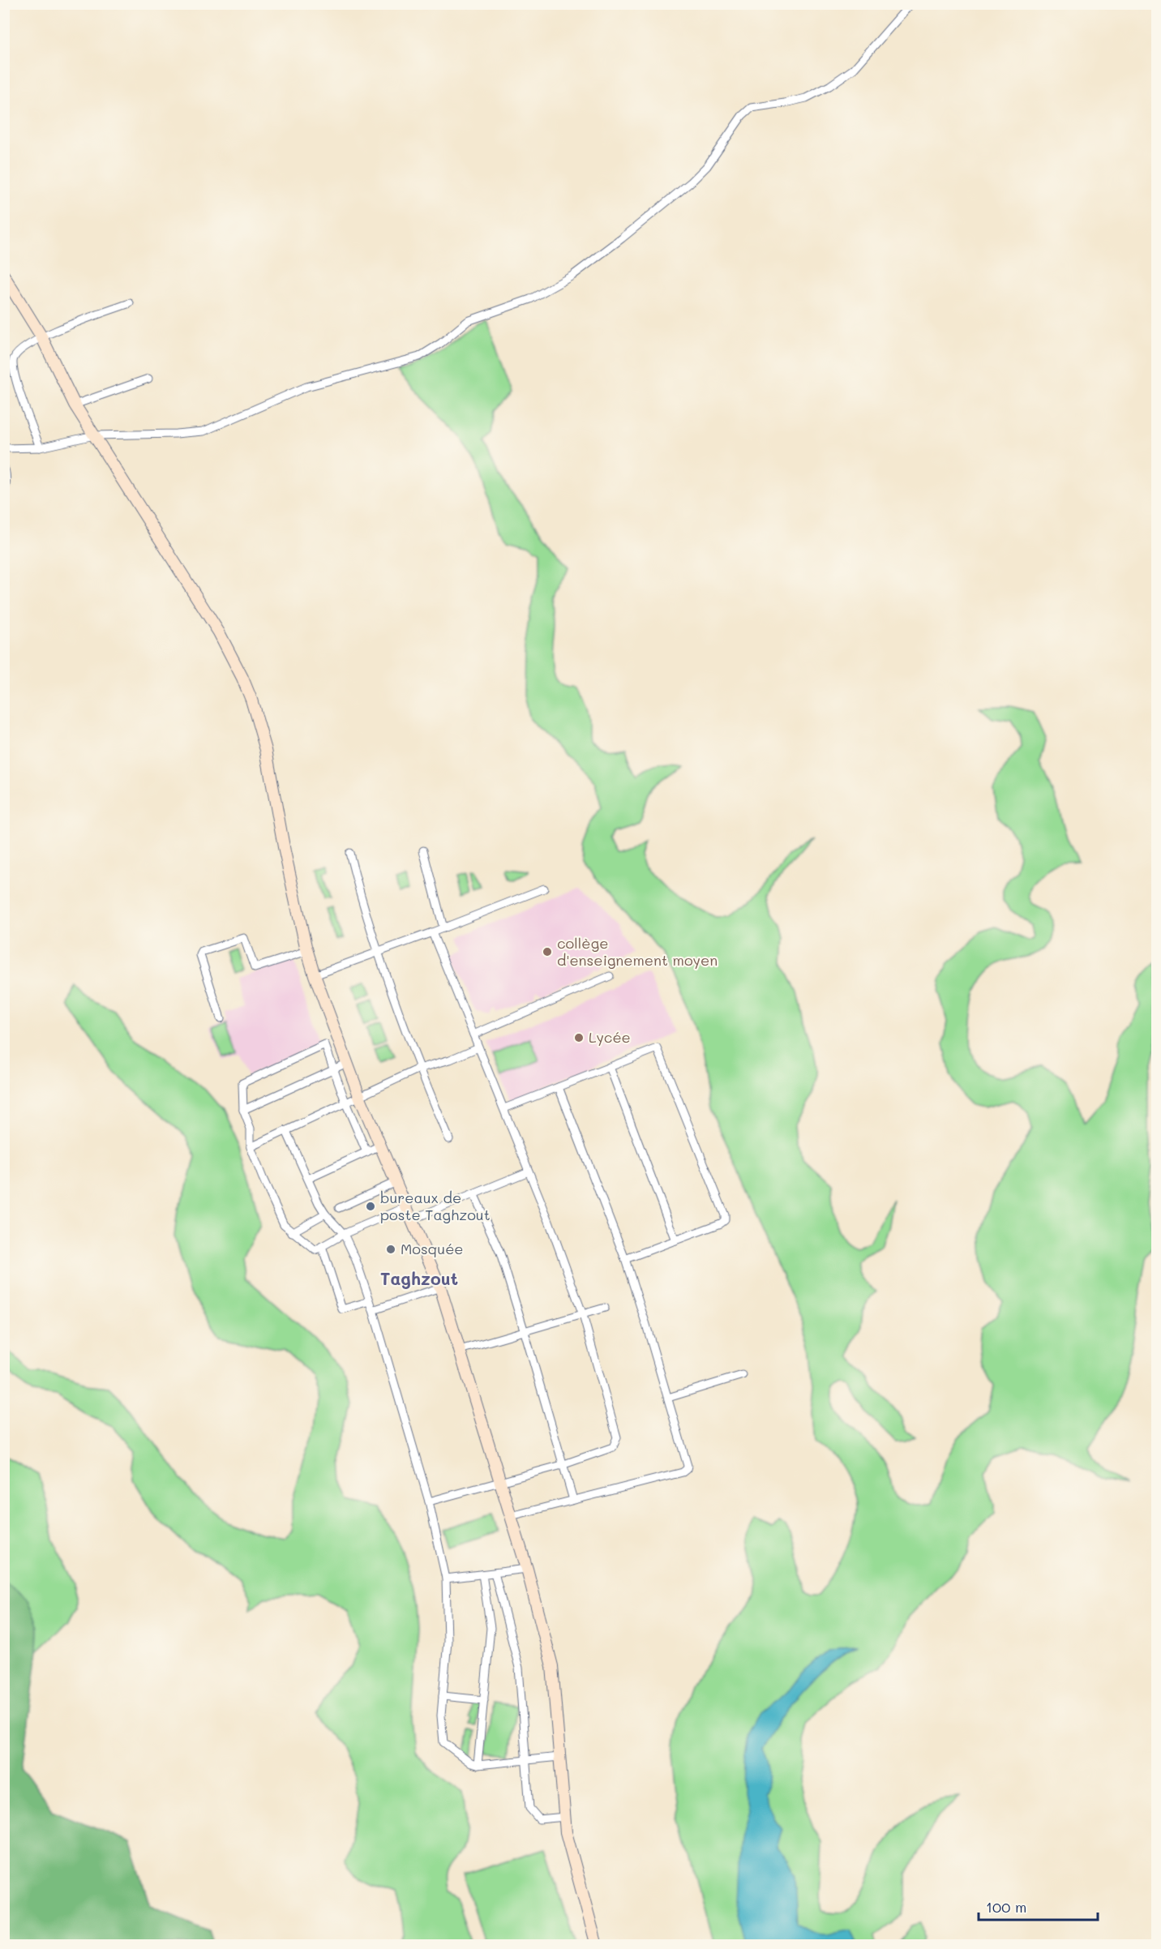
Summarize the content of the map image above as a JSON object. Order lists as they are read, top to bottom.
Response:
{
  "districts": ["Taghzout"],
  "places": [
    "collège d'enseignement moyen",
    "Lycée",
    "bureaux de poste Taghzout",
    "Mosquée"
  ],
  "scale_bar": "100 m"
}
